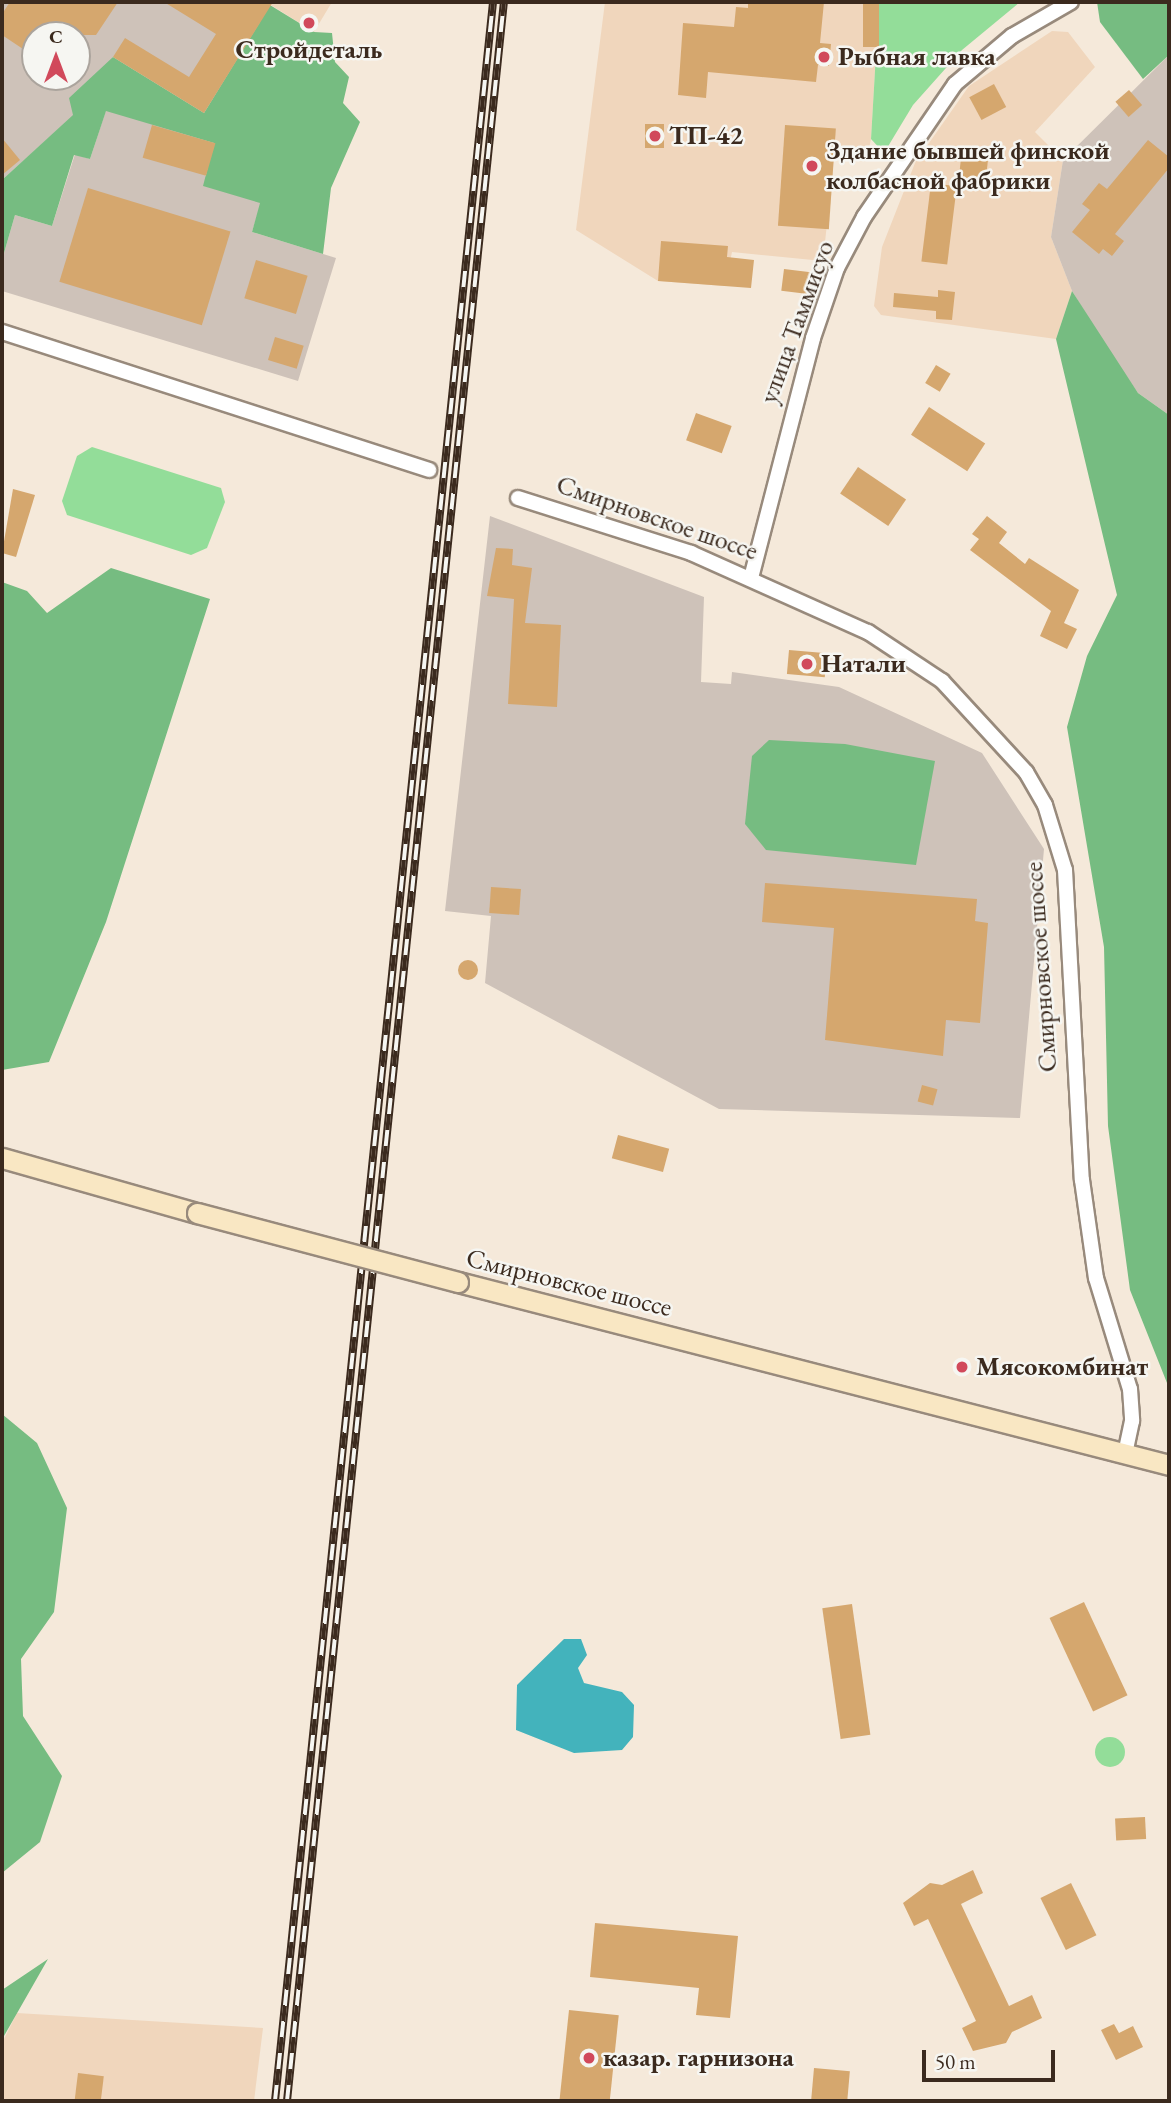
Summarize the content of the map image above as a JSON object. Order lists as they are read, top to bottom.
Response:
{
  "streets": {
    "main road": ["Смирновское шоссе"],
    "street": ["улица Таммисуо"]
  },
  "crossings": [
    ["улица Таммисуо", "Смирновское шоссе"]
  ],
  "places": [
    "Стройдеталь",
    "Рыбная лавка",
    "ТП-42",
    "Здание бывшей финской колбасной фабрики",
    "Натали",
    "Мясокомбинат",
    "казар. гарнизона"
  ],
  "scale_bar": "50 m",
  "north": "top"
}
